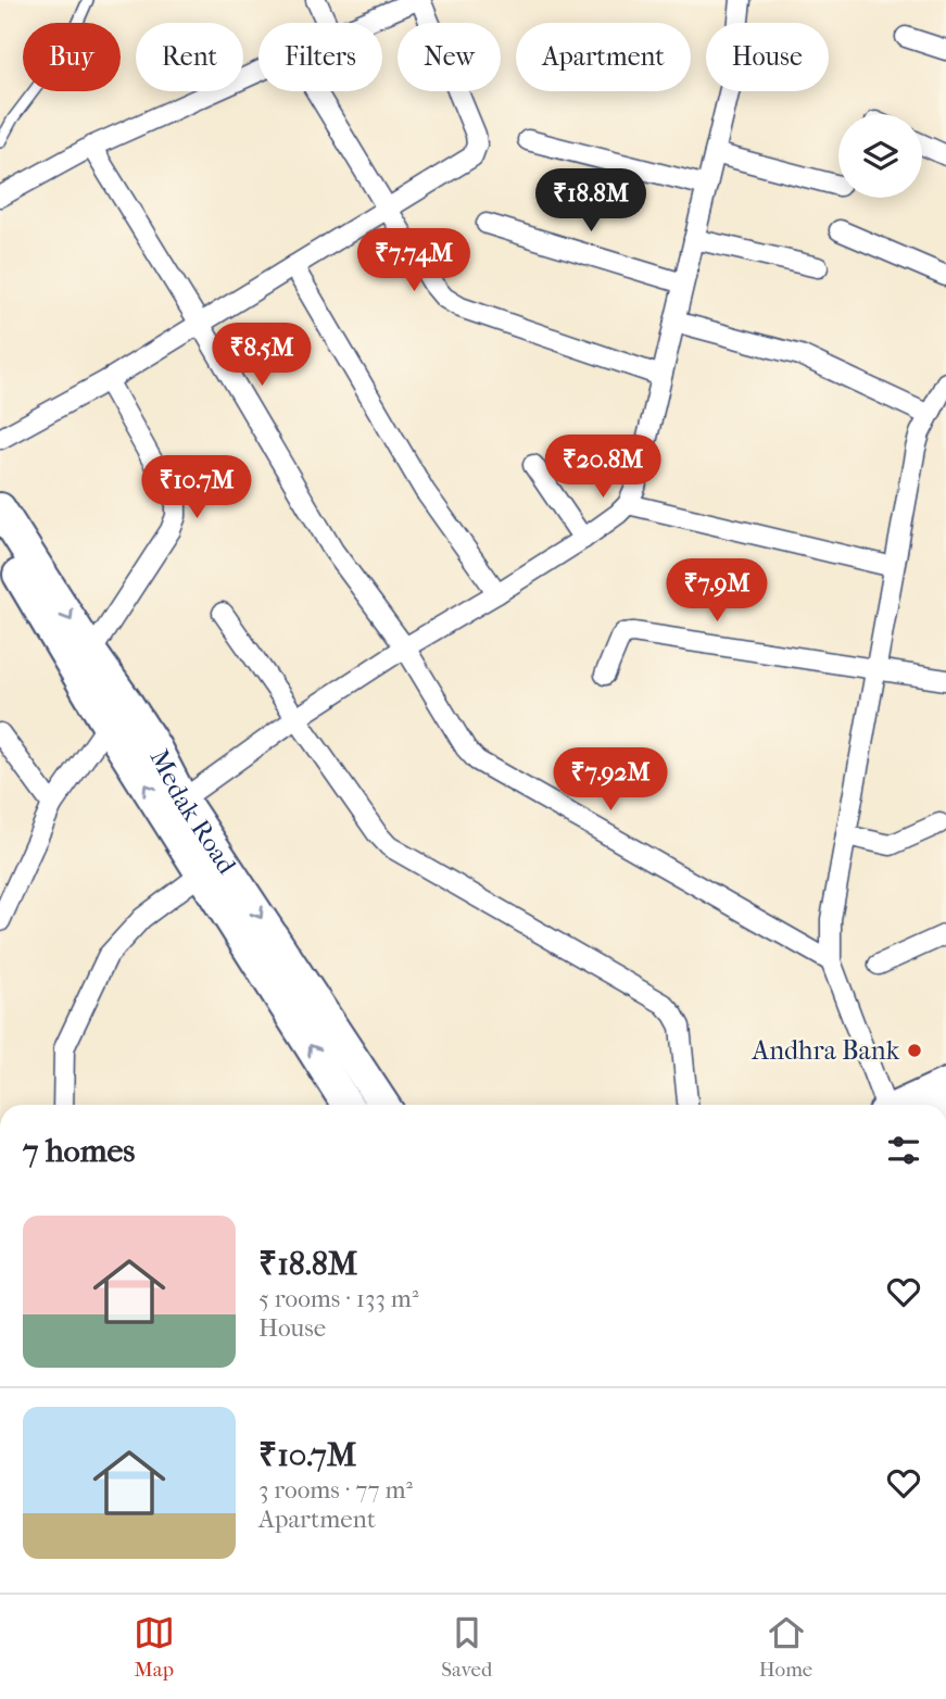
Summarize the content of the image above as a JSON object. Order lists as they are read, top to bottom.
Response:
{
  "streets": {
    "main road": ["Medak Road"]
  },
  "places": ["Andhra Bank"],
  "page": {
    "chip": [
      "Buy",
      "Rent",
      "Filters",
      "New",
      "Apartment",
      "House"
    ],
    "price": [
      "₹18.8M",
      "₹7.74M",
      "₹8.5M",
      "₹20.8M",
      "₹10.7M",
      "₹7.9M",
      "₹7.92M"
    ],
    "heading": "7 homes",
    "list": [
      {
        "name": "₹18.8M",
        "note": "5 rooms · 133 m² · House"
      },
      {
        "name": "₹10.7M",
        "note": "3 rooms · 77 m² · Apartment"
      }
    ],
    "tabs": ["Map", "Saved", "Home"]
  }
}
